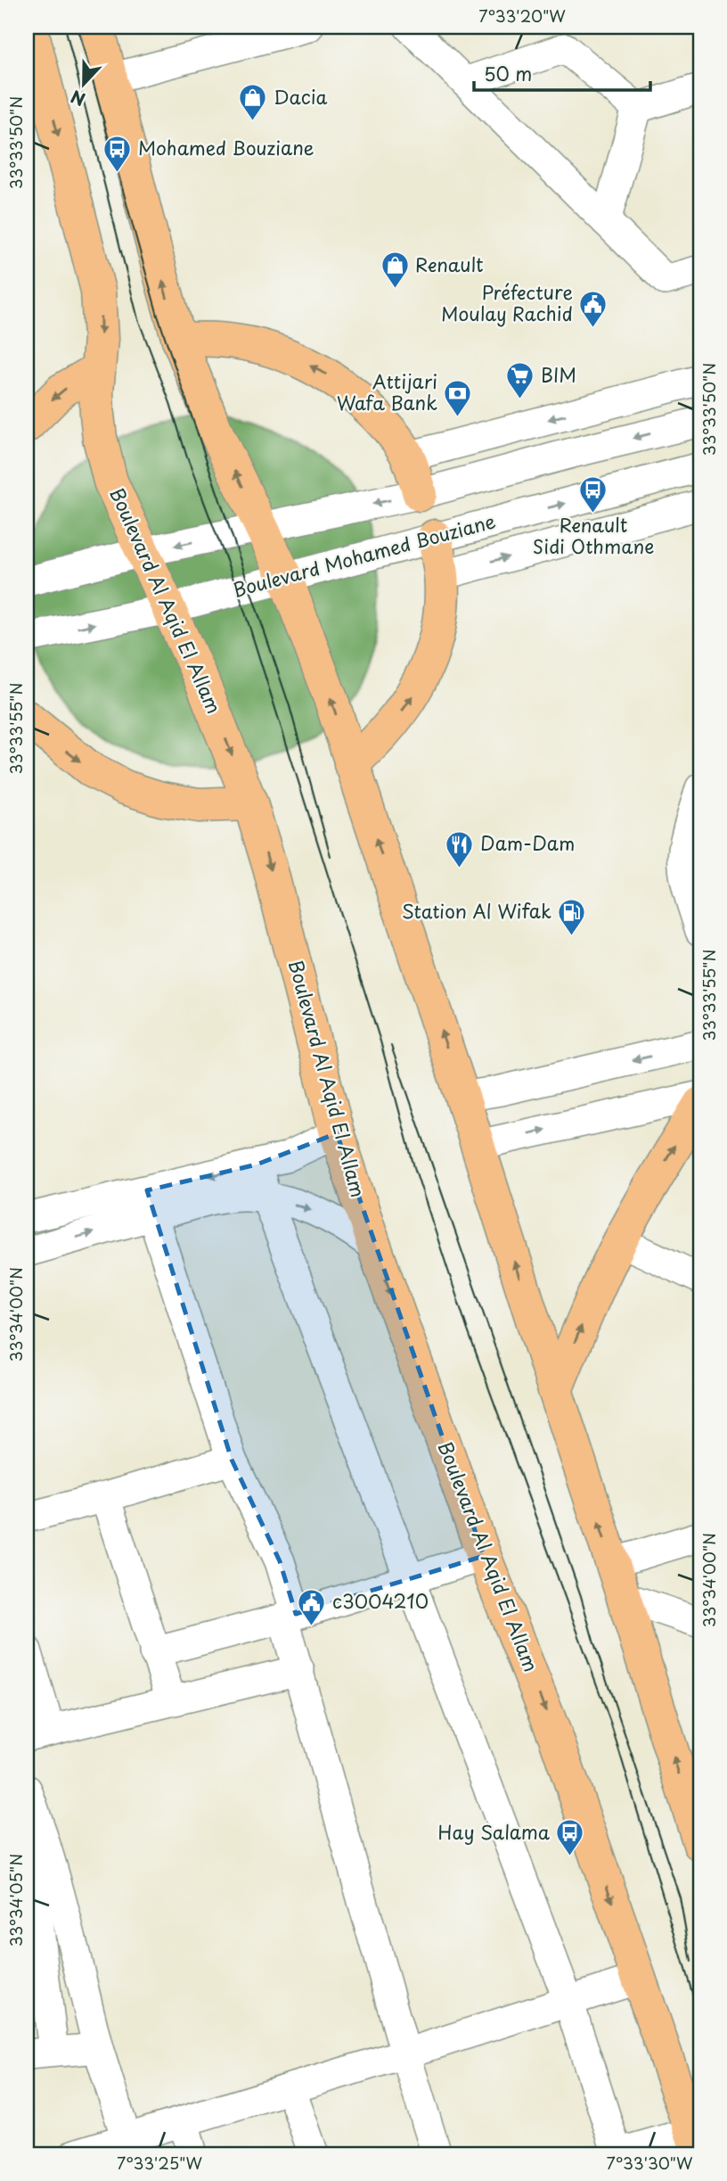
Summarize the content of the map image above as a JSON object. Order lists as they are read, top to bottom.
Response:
{
  "streets": {
    "main road": ["Boulevard Al Aqid El Allam"],
    "street": ["Boulevard Mohamed Bouziane"]
  },
  "crossings": [
    ["Boulevard Mohamed Bouziane", "Boulevard Al Aqid El Allam"]
  ],
  "places": {
    "shop": ["Dacia", "Renault"],
    "bus stop": ["Mohamed Bouziane", "Renault Sidi Othmane", "Hay Salama"],
    "public building": ["Préfecture Moulay Rachid", "c3004210"],
    "supermarket": ["BIM"],
    "bank": ["Attijari Wafa Bank"],
    "restaurant": ["Dam-Dam"],
    "fuel station": ["Station Al Wifak"]
  },
  "scale_bar": "50 m",
  "north": "bottom",
  "coordinates": [
    "7°33'20\"W",
    "33°33'50\"N",
    "33°33'55\"N",
    "33°34'00\"N",
    "33°34'05\"N",
    "7°33'25\"W",
    "7°33'30\"W"
  ]
}
